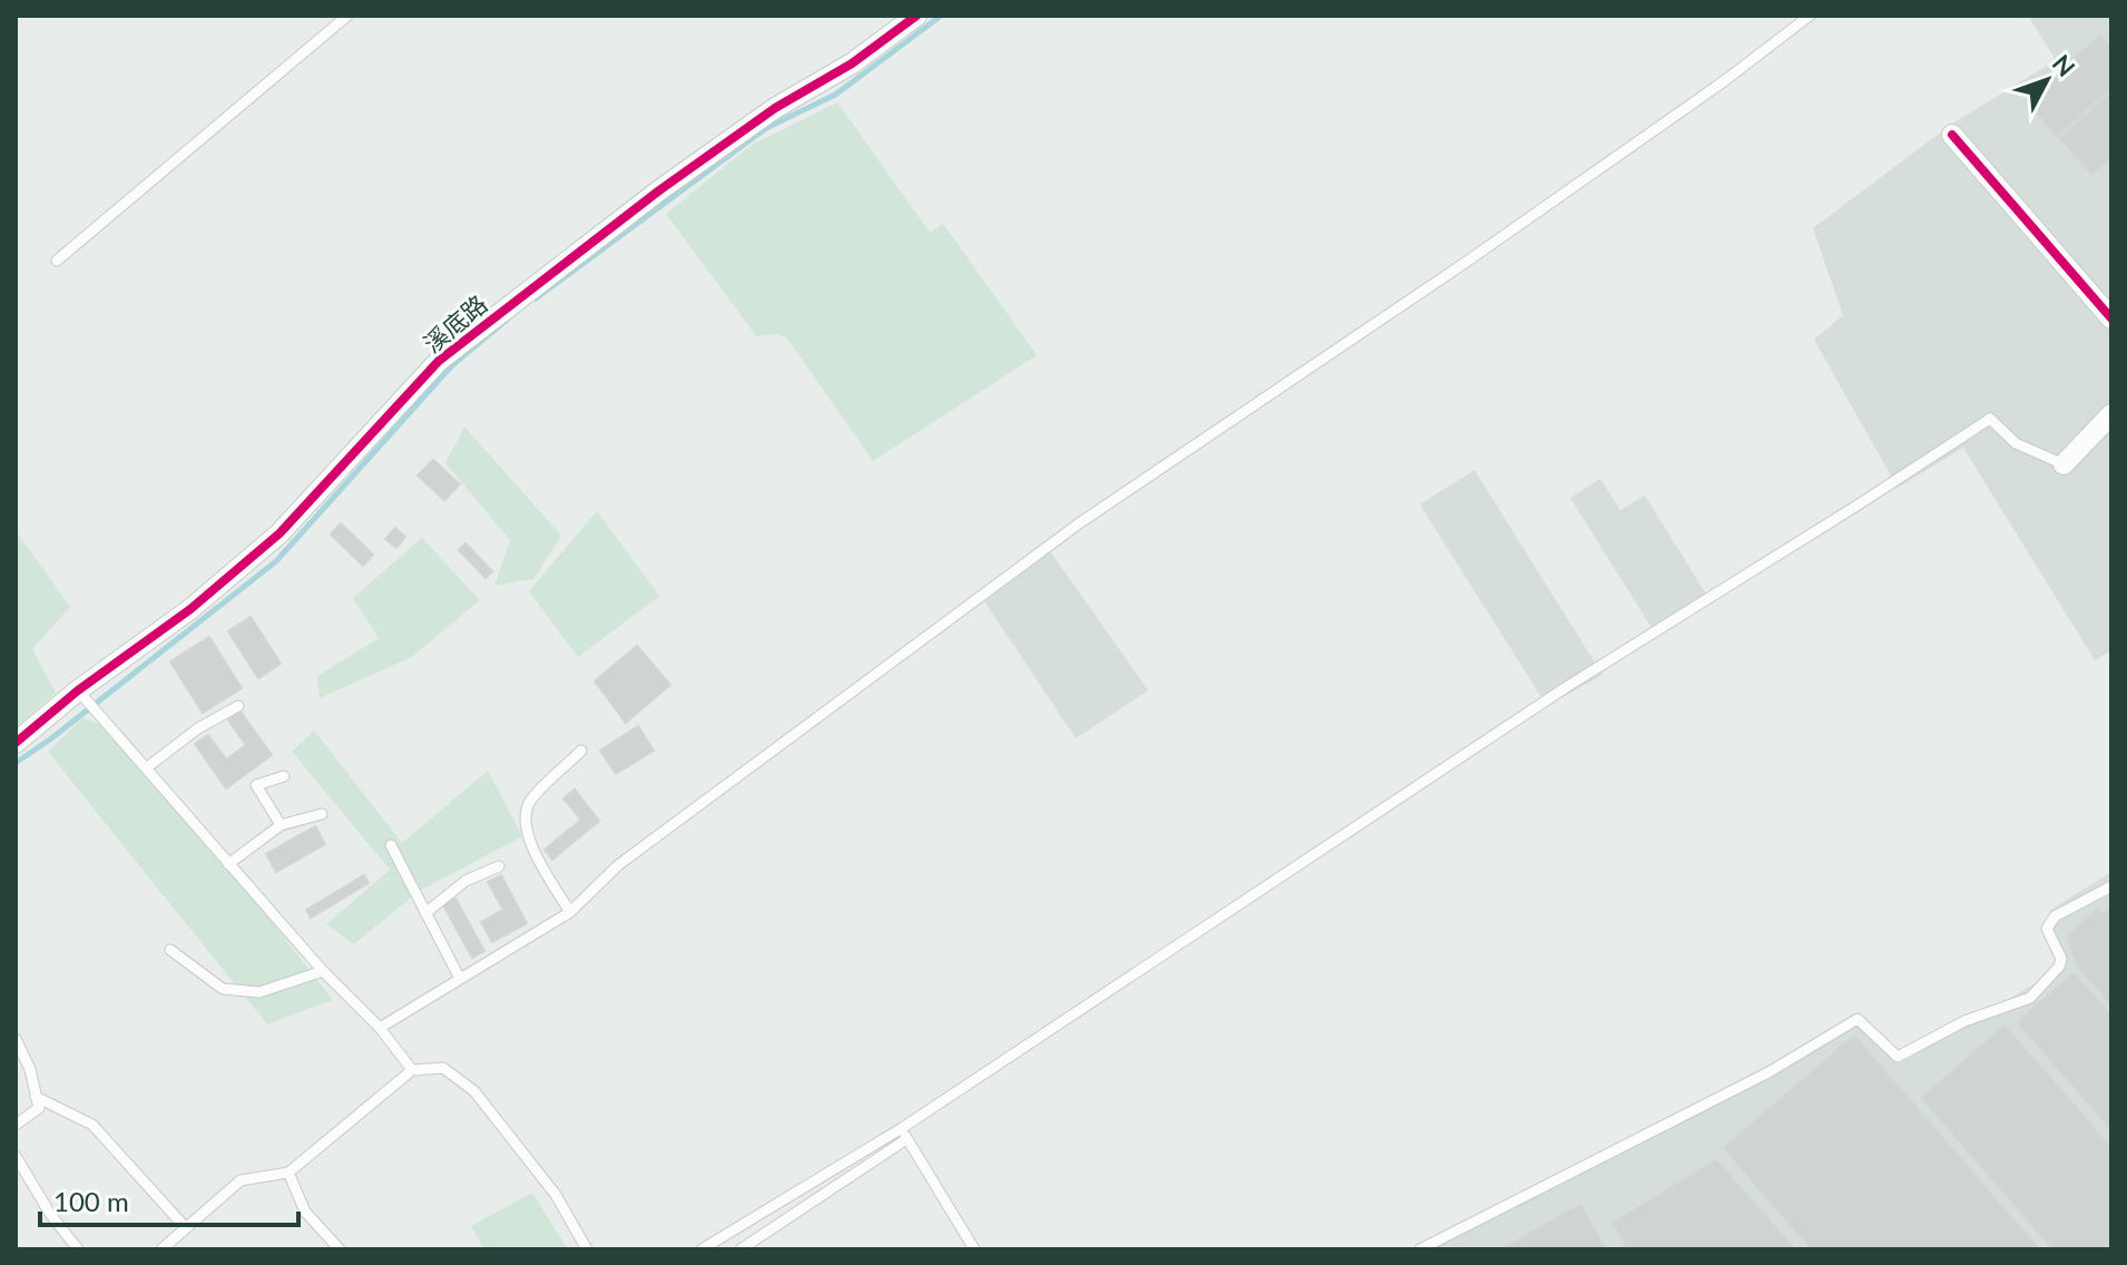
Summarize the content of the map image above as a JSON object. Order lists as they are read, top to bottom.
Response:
{
  "streets": {
    "street": ["溪底路"]
  },
  "scale_bar": "100 m",
  "north": "top right"
}
